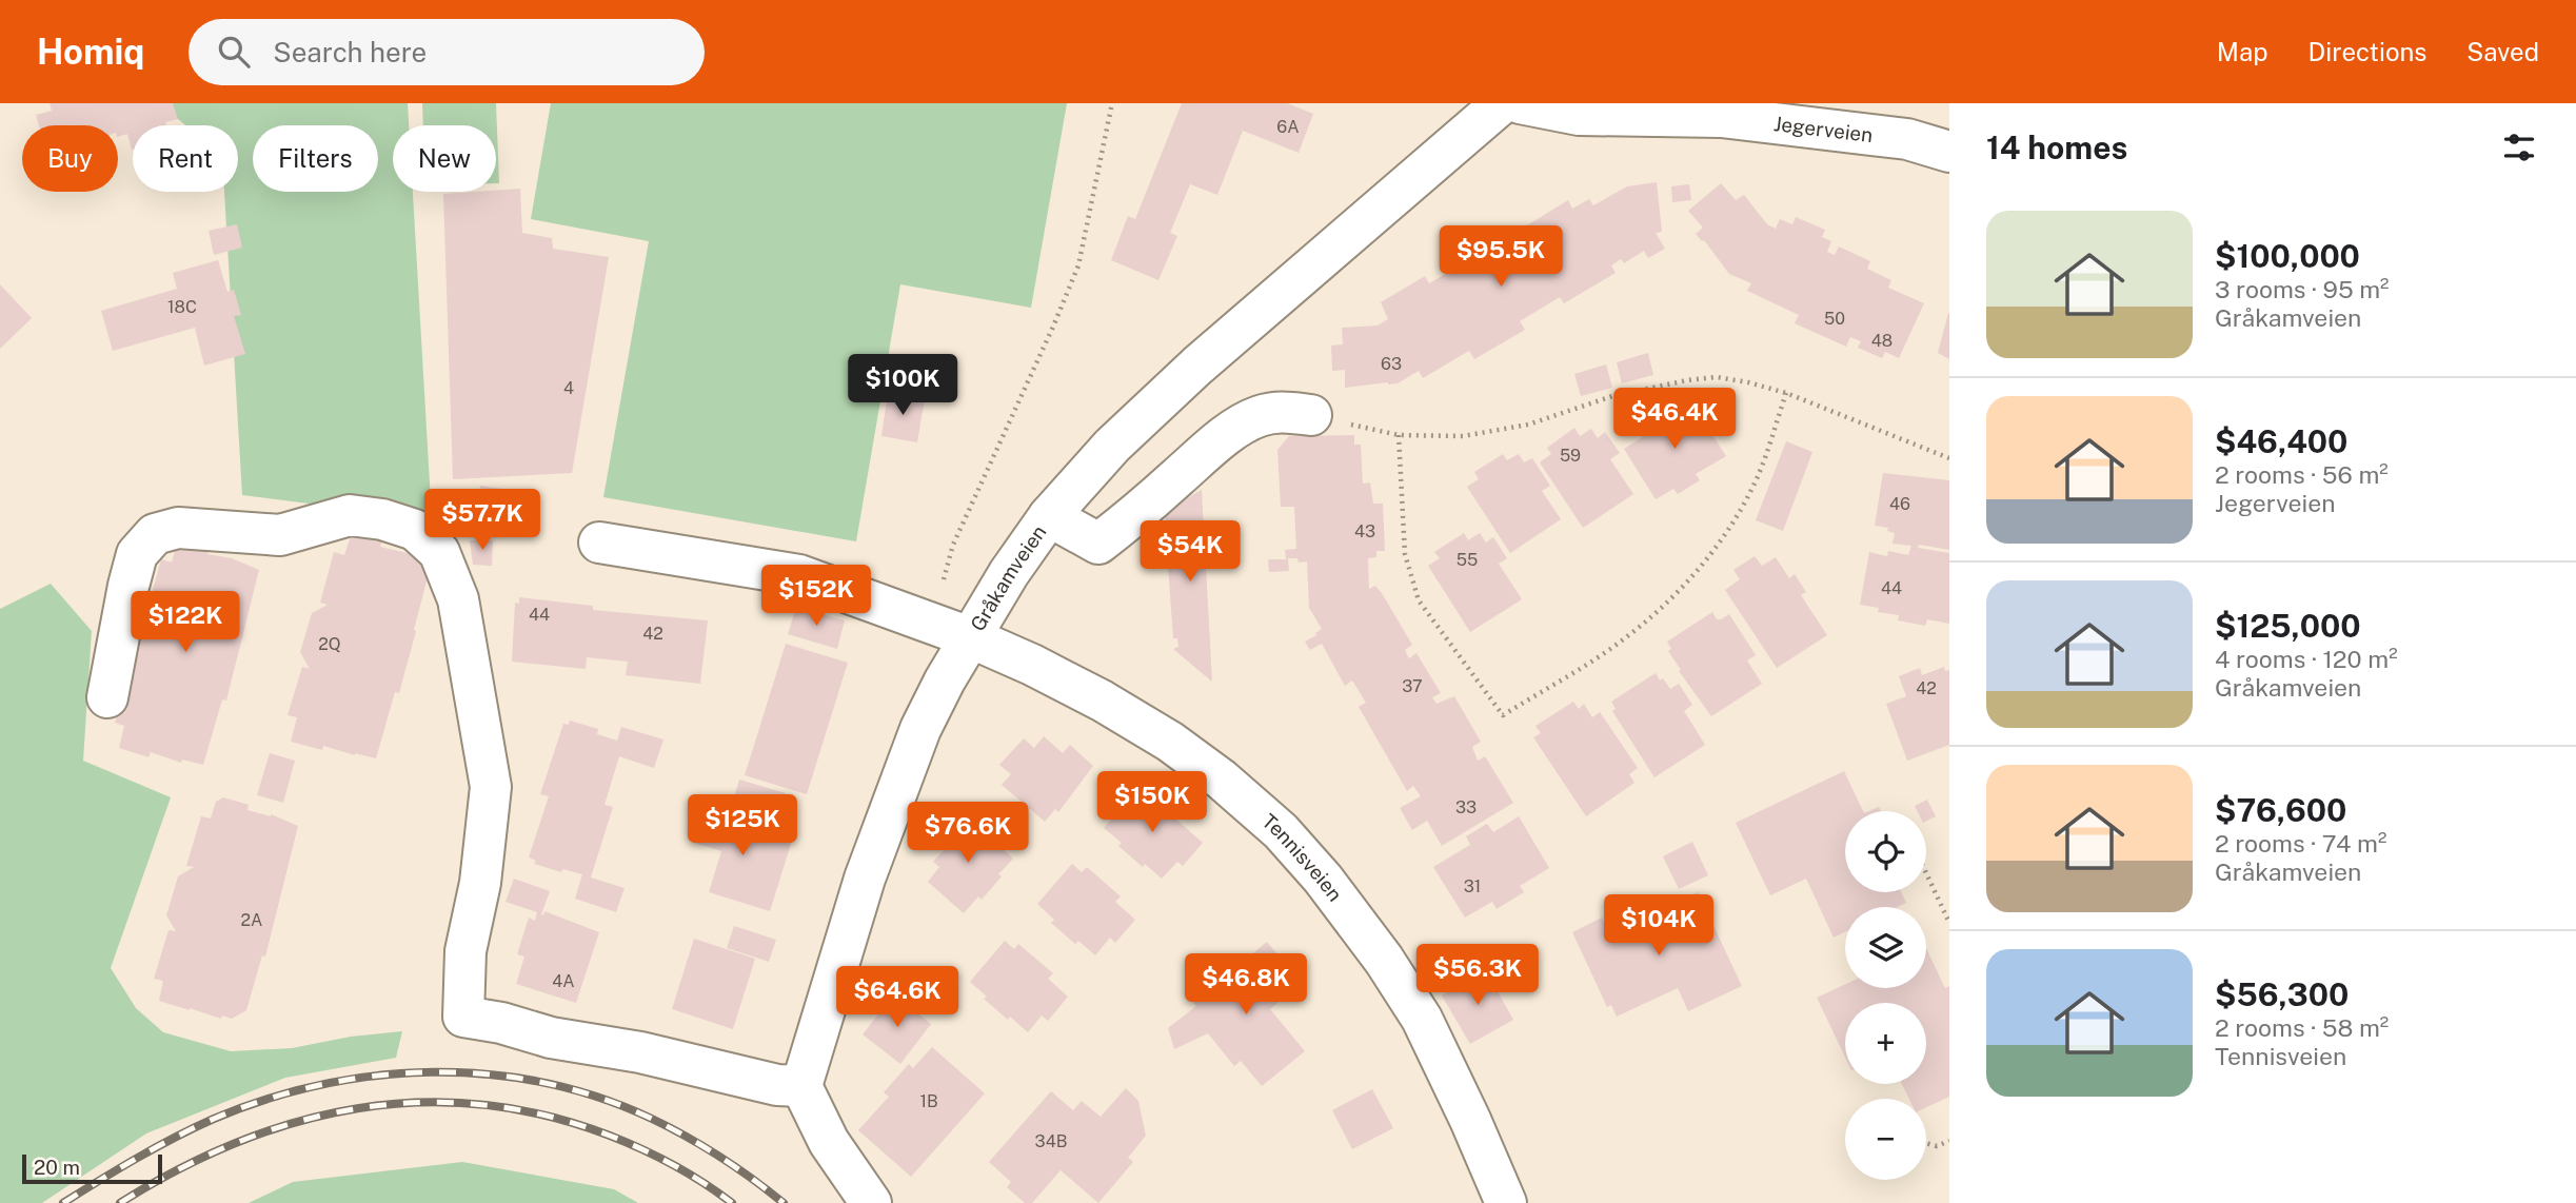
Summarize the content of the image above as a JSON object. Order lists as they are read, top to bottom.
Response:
{
  "streets": {
    "street": ["Jegerveien", "Gråkamveien", "Tennisveien"]
  },
  "crossings": [
    ["Gråkamveien", "Tennisveien"]
  ],
  "house_numbers": [
    "6A",
    "18C",
    "50",
    "48",
    "63",
    "4",
    "59",
    "46",
    "43",
    "55",
    "44",
    "44",
    "42",
    "2Q",
    "37",
    "42",
    "33",
    "31",
    "2A",
    "4A",
    "1B",
    "34B"
  ],
  "scale_bar": "20 m",
  "page": {
    "header": "Homiq",
    "search": "Search here",
    "nav": ["Map", "Directions", "Saved"],
    "heading": "14 homes",
    "chip": [
      "Buy",
      "Rent",
      "Filters",
      "New"
    ],
    "list": [
      {
        "name": "$100,000",
        "note": "3 rooms · 95 m² · Gråkamveien"
      },
      {
        "name": "$46,400",
        "note": "2 rooms · 56 m² · Jegerveien"
      },
      {
        "name": "$125,000",
        "note": "4 rooms · 120 m² · Gråkamveien"
      },
      {
        "name": "$76,600",
        "note": "2 rooms · 74 m² · Gråkamveien"
      },
      {
        "name": "$56,300",
        "note": "2 rooms · 58 m² · Tennisveien"
      }
    ],
    "price": [
      "$95.5K",
      "$100K",
      "$46.4K",
      "$57.7K",
      "$54K",
      "$152K",
      "$122K",
      "$150K",
      "$125K",
      "$76.6K",
      "$104K",
      "$56.3K",
      "$46.8K",
      "$64.6K"
    ],
    "map_buttons": ["+", "−"],
    "scale": "20 m"
  }
}
